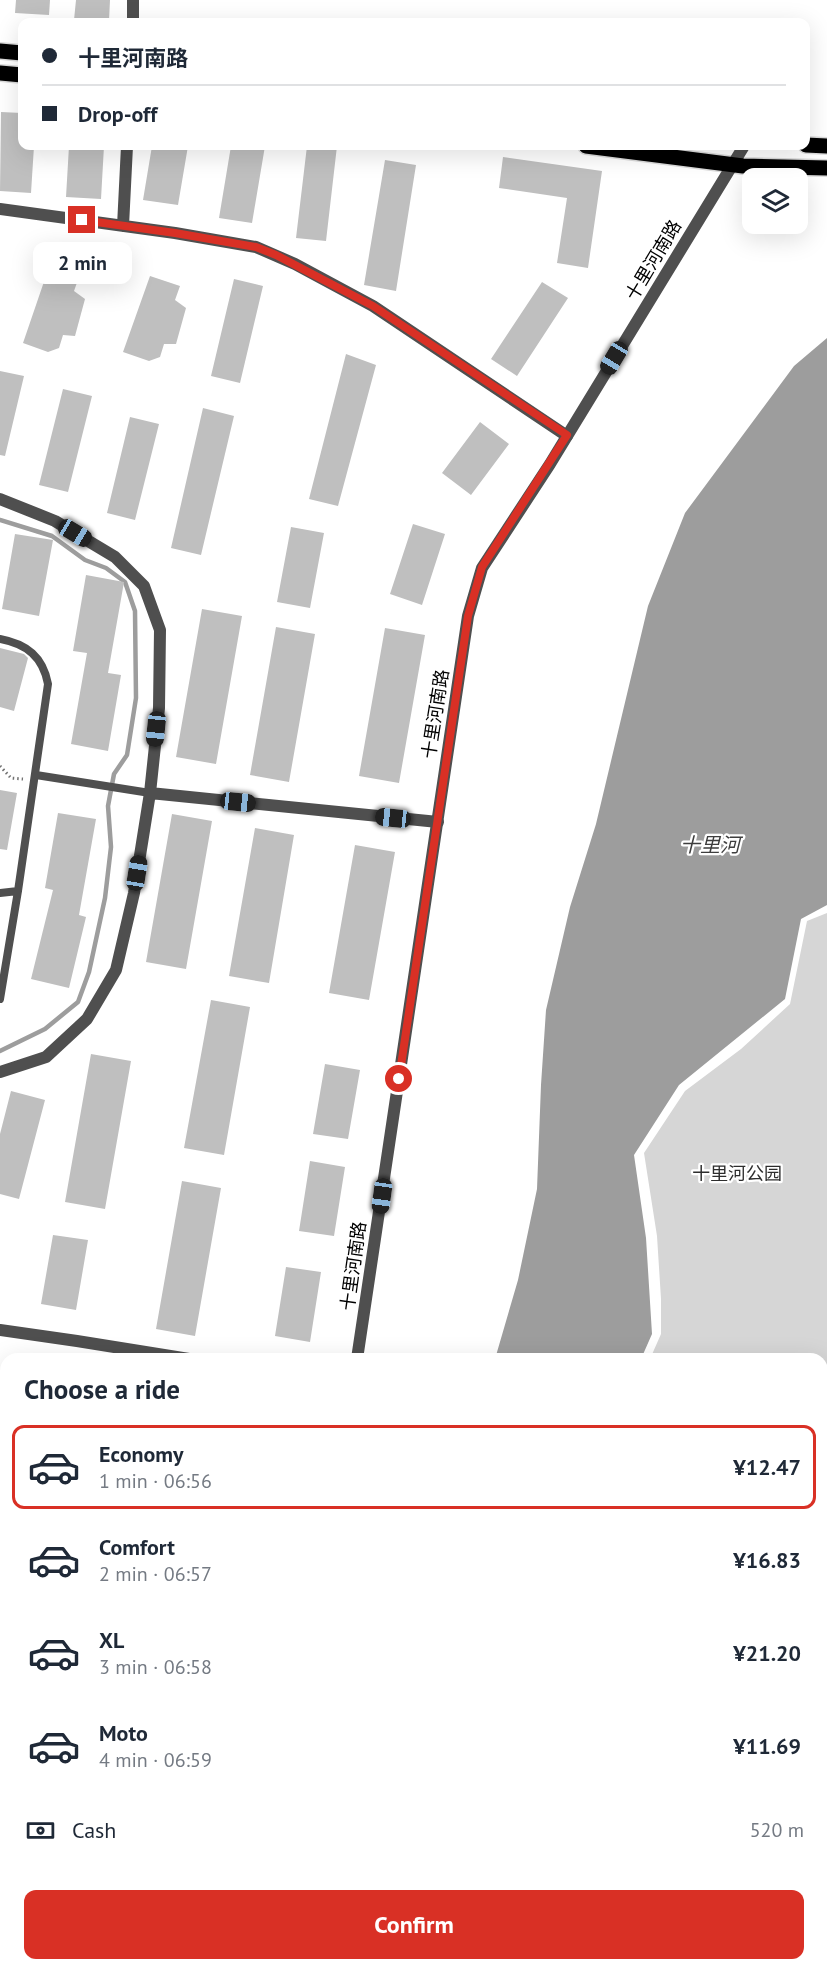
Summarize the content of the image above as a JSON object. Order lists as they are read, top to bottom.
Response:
{
  "streets": {
    "street": ["十里河南路"]
  },
  "water": ["十里河"],
  "parks": ["十里河公园"],
  "page": {
    "banner": ["十里河南路", "Drop-off"],
    "bubble": "2 min",
    "heading": "Choose a ride",
    "list": [
      {
        "name": "Economy",
        "note": "1 min · 06:56",
        "value": "¥12.47"
      },
      {
        "name": "Comfort",
        "note": "2 min · 06:57",
        "value": "¥16.83"
      },
      {
        "name": "XL",
        "note": "3 min · 06:58",
        "value": "¥21.20"
      },
      {
        "name": "Moto",
        "note": "4 min · 06:59",
        "value": "¥11.69"
      }
    ],
    "pay": ["Cash", "520 m"],
    "buttons": "Confirm"
  }
}
